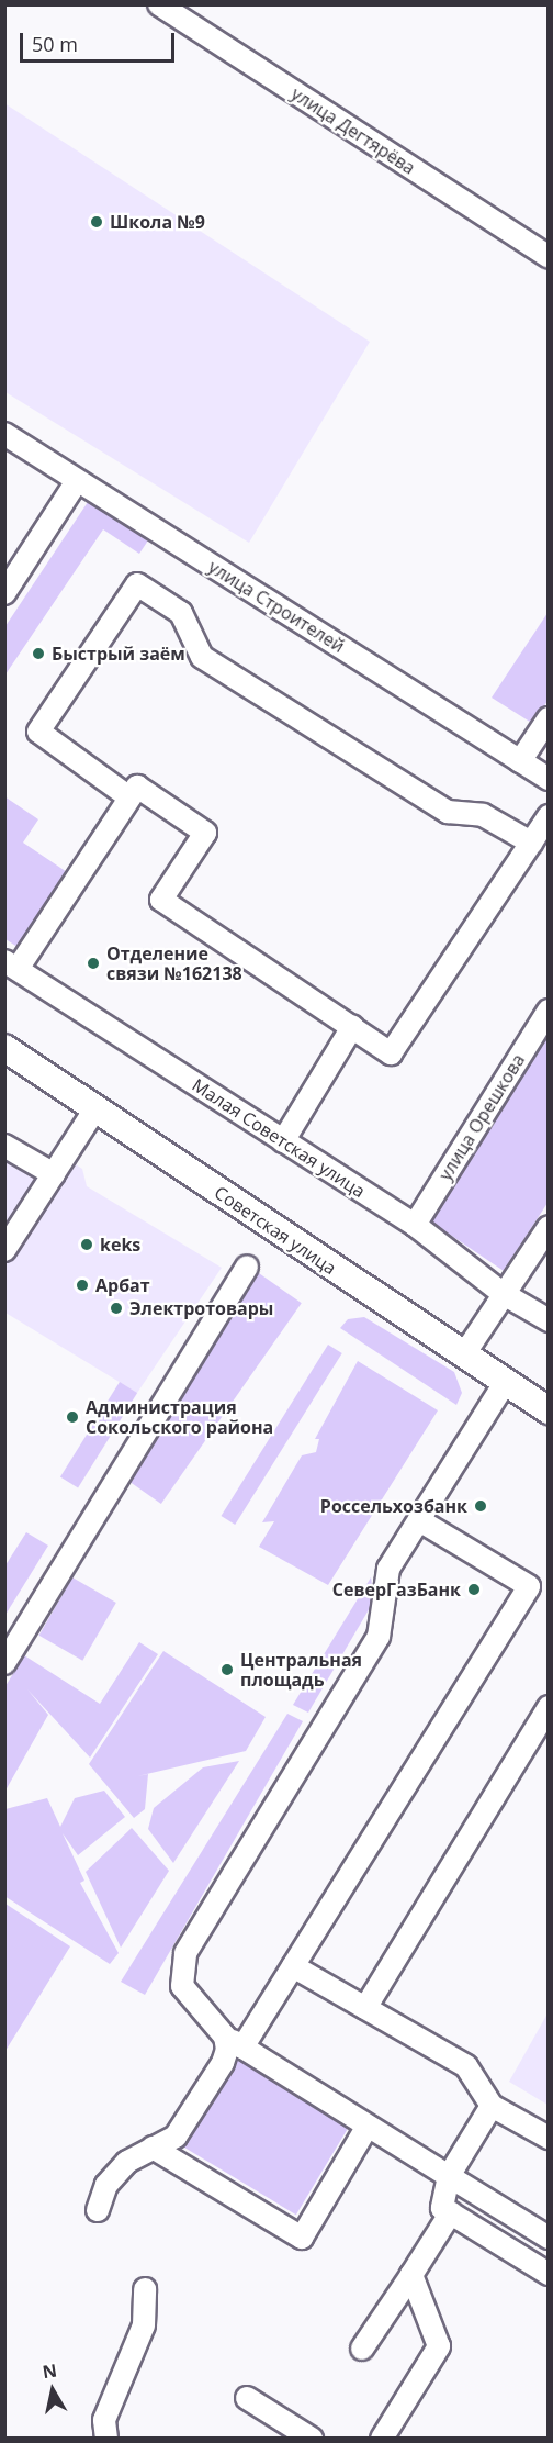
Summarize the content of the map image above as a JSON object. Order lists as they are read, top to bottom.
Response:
{
  "streets": {
    "main road": ["Советская улица"],
    "street": [
      "улица Дегтярёва",
      "улица Строителей",
      "улица Орешкова",
      "Малая Советская улица"
    ]
  },
  "crossings": [
    ["улица Орешкова", "Малая Советская улица"]
  ],
  "places": [
    "Школа №9",
    "Быстрый заём",
    "Отделение связи №162138",
    "keks",
    "Арбат",
    "Электротовары",
    "Администрация Сокольского района",
    "Россельхозбанк",
    "СеверГазБанк",
    "Центральная площадь"
  ],
  "scale_bar": "50 m",
  "north": "top"
}
